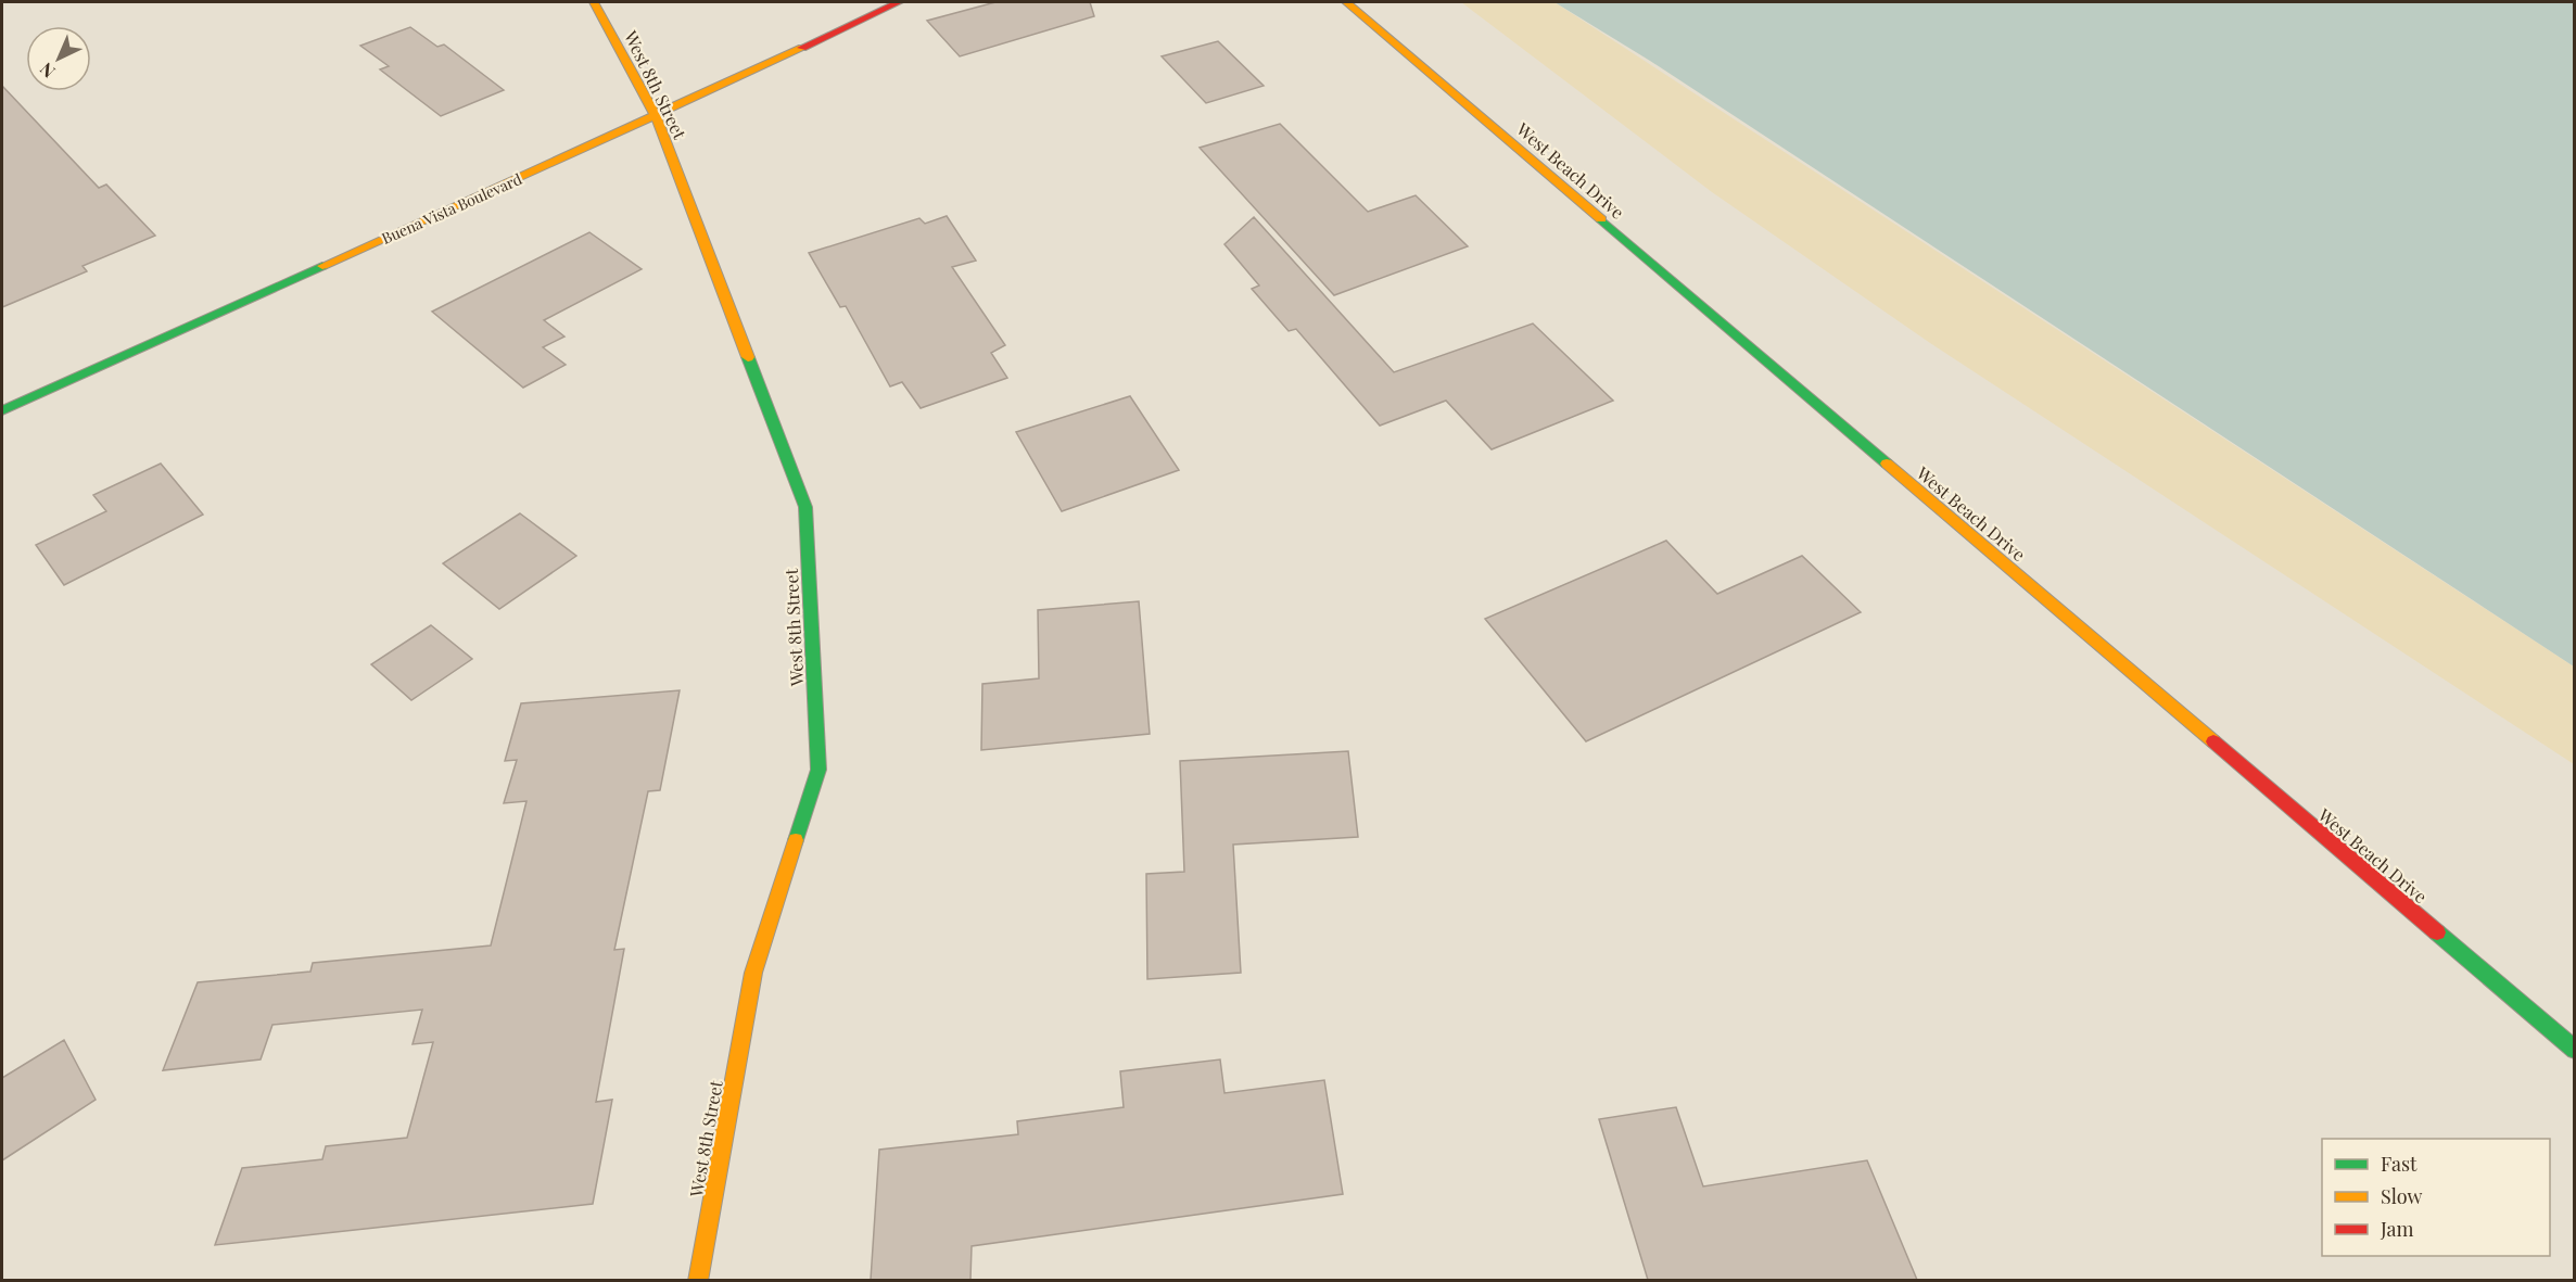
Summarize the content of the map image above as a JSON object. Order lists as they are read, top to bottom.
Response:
{
  "streets": {
    "street": ["West 8th Street", "West Beach Drive", "Buena Vista Boulevard"]
  },
  "crossings": [
    ["West 8th Street", "Buena Vista Boulevard"]
  ],
  "legend": ["Fast", "Slow", "Jam"],
  "north": "bottom left"
}
